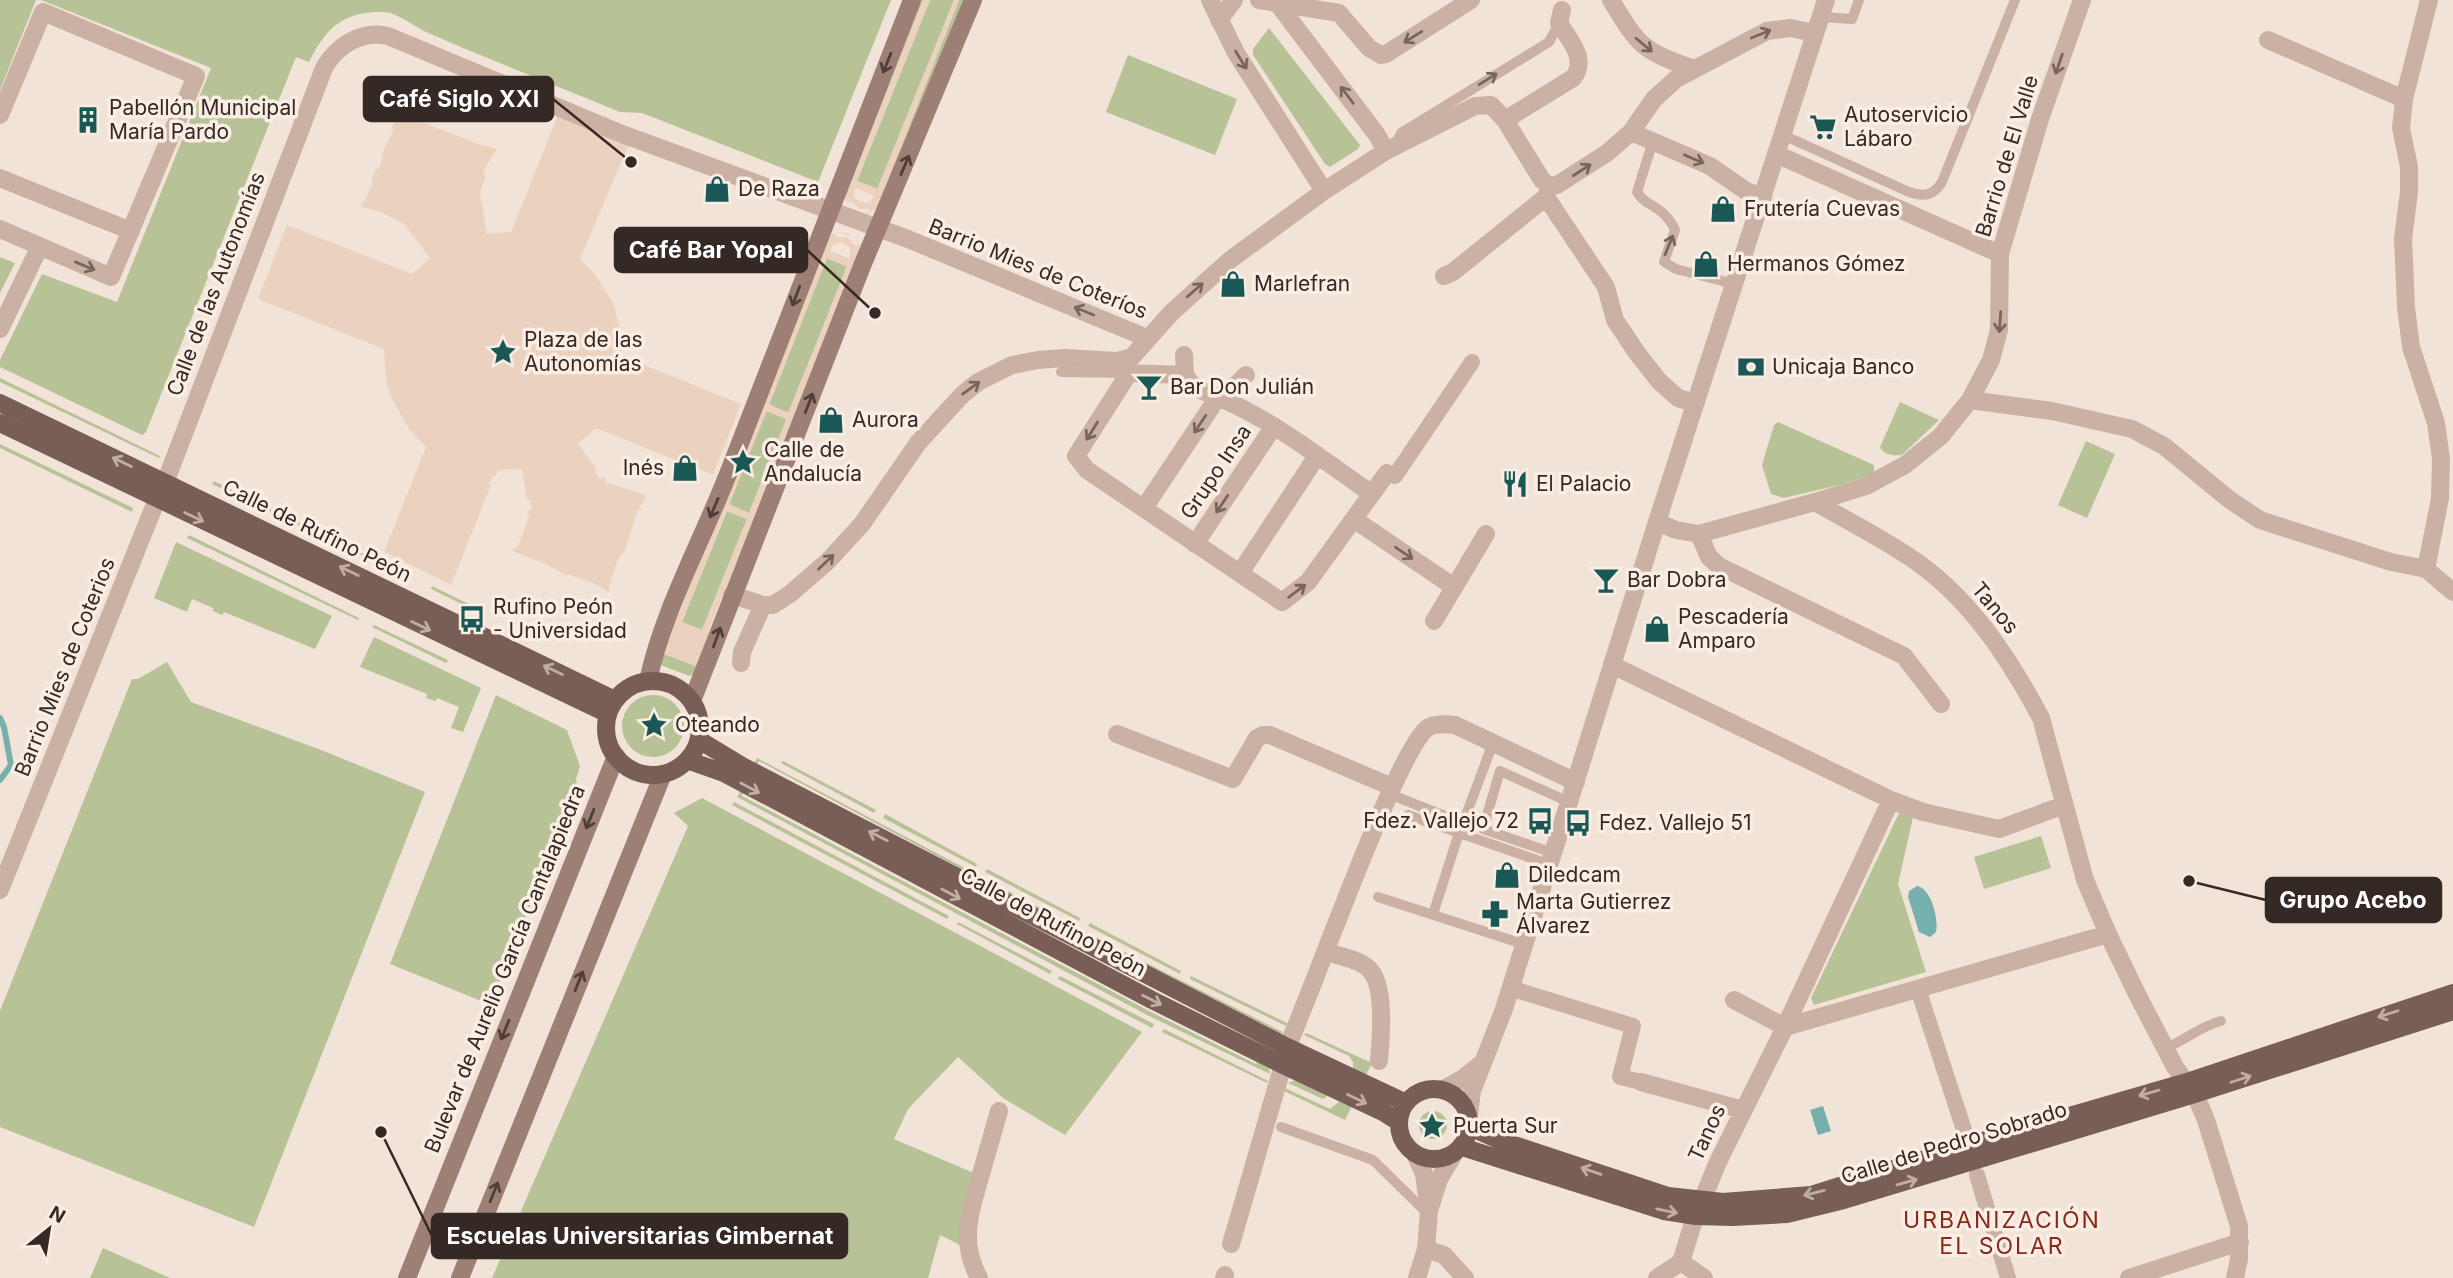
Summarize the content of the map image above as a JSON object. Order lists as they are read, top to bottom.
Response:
{
  "streets": {
    "main road": ["Calle de Rufino Peón", "Bulevar de Aurelio García Cantalapiedra", "Calle de Pedro Sobrado"],
    "street": [
      "Barrio de El Valle",
      "Barrio Mies de Coteríos",
      "Calle de las Autonomías",
      "Grupo Insa",
      "Tanos",
      "Barrio Mies de Coterios"
    ]
  },
  "crossings": [
    ["Calle de las Autonomías", "Calle de Rufino Peón"],
    ["Calle de las Autonomías", "Barrio Mies de Coterios"],
    ["Calle de Rufino Peón", "Barrio Mies de Coterios"],
    ["Calle de Rufino Peón", "Bulevar de Aurelio García Cantalapiedra"],
    ["Calle de Rufino Peón", "Calle de Pedro Sobrado"],
    ["Tanos", "Calle de Pedro Sobrado"]
  ],
  "one_way": ["Barrio de El Valle"],
  "districts": ["URBANIZACIÓN EL SOLAR"],
  "places": {
    "building": ["Pabellón Municipal María Pardo"],
    "supermarket": ["Autoservicio Lábaro"],
    "other": [
      "Café Siglo XXI",
      "Café Bar Yopal",
      "Grupo Acebo",
      "Escuelas Universitarias Gimbernat"
    ],
    "shop": [
      "De Raza",
      "Frutería Cuevas",
      "Hermanos Gómez",
      "Marlefran",
      "Aurora",
      "Inés",
      "Pescadería Amparo",
      "Diledcam"
    ],
    "place": [
      "Plaza de las Autonomías",
      "Calle de Andalucía",
      "Oteando",
      "Puerta Sur"
    ],
    "bank": ["Unicaja Banco"],
    "bar": ["Bar Don Julián", "Bar Dobra"],
    "restaurant": ["El Palacio"],
    "bus stop": ["Rufino Peón - Universidad", "Fdez. Vallejo 72", "Fdez. Vallejo 51"],
    "pharmacy": ["Marta Gutierrez Álvarez"]
  },
  "north": "top right"
}
